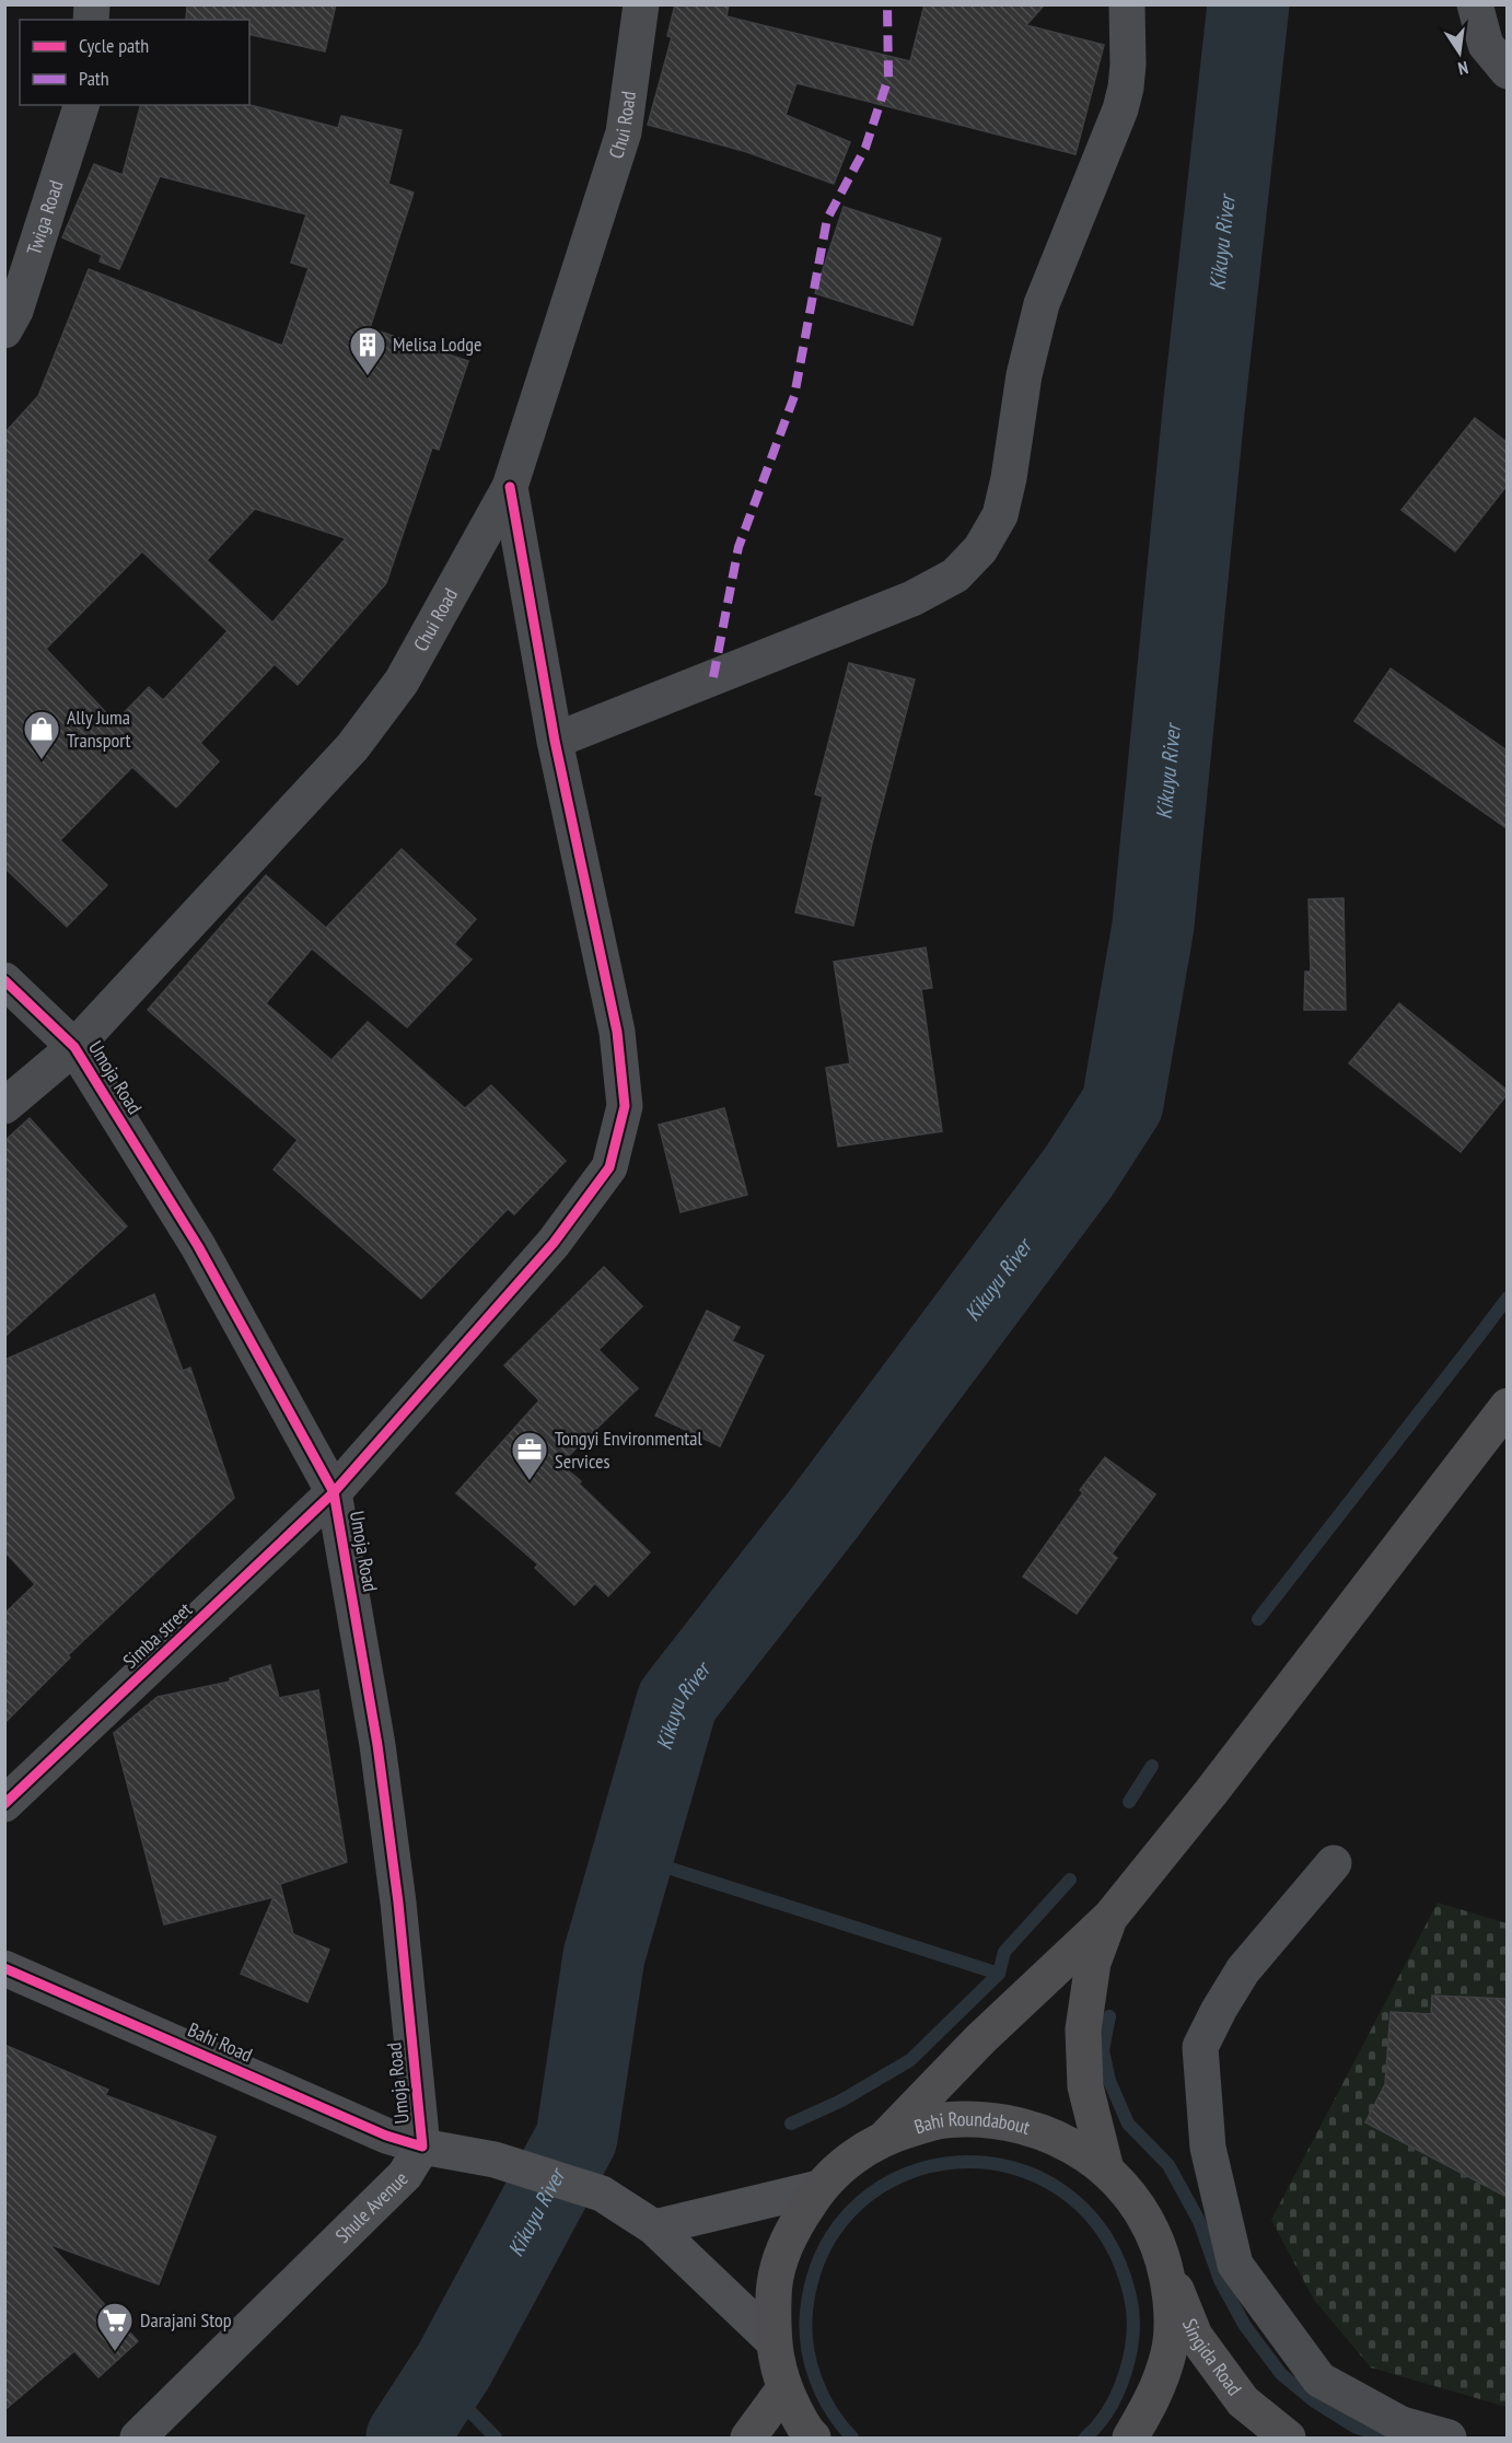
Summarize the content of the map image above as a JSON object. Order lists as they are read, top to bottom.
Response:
{
  "streets": {
    "highway": ["Bahi Roundabout", "Singida Road"],
    "main road": ["Shule Avenue"],
    "street": [
      "Chui Road",
      "Twiga Road",
      "Umoja Road",
      "Simba street",
      "Bahi Road"
    ]
  },
  "crossings": [
    ["Chui Road", "Umoja Road"],
    ["Chui Road", "Simba street"],
    ["Umoja Road", "Simba street"],
    ["Umoja Road", "Bahi Road"],
    ["Umoja Road", "Shule Avenue"],
    ["Bahi Road", "Shule Avenue"],
    ["Bahi Roundabout", "Singida Road"]
  ],
  "water": ["Kikuyu River"],
  "places": {
    "building": ["Melisa Lodge"],
    "shop": ["Ally Juma Transport"],
    "office": ["Tongyi Environmental Services"],
    "supermarket": ["Darajani Stop"]
  },
  "legend": ["Cycle path", "Path"],
  "north": "bottom"
}
